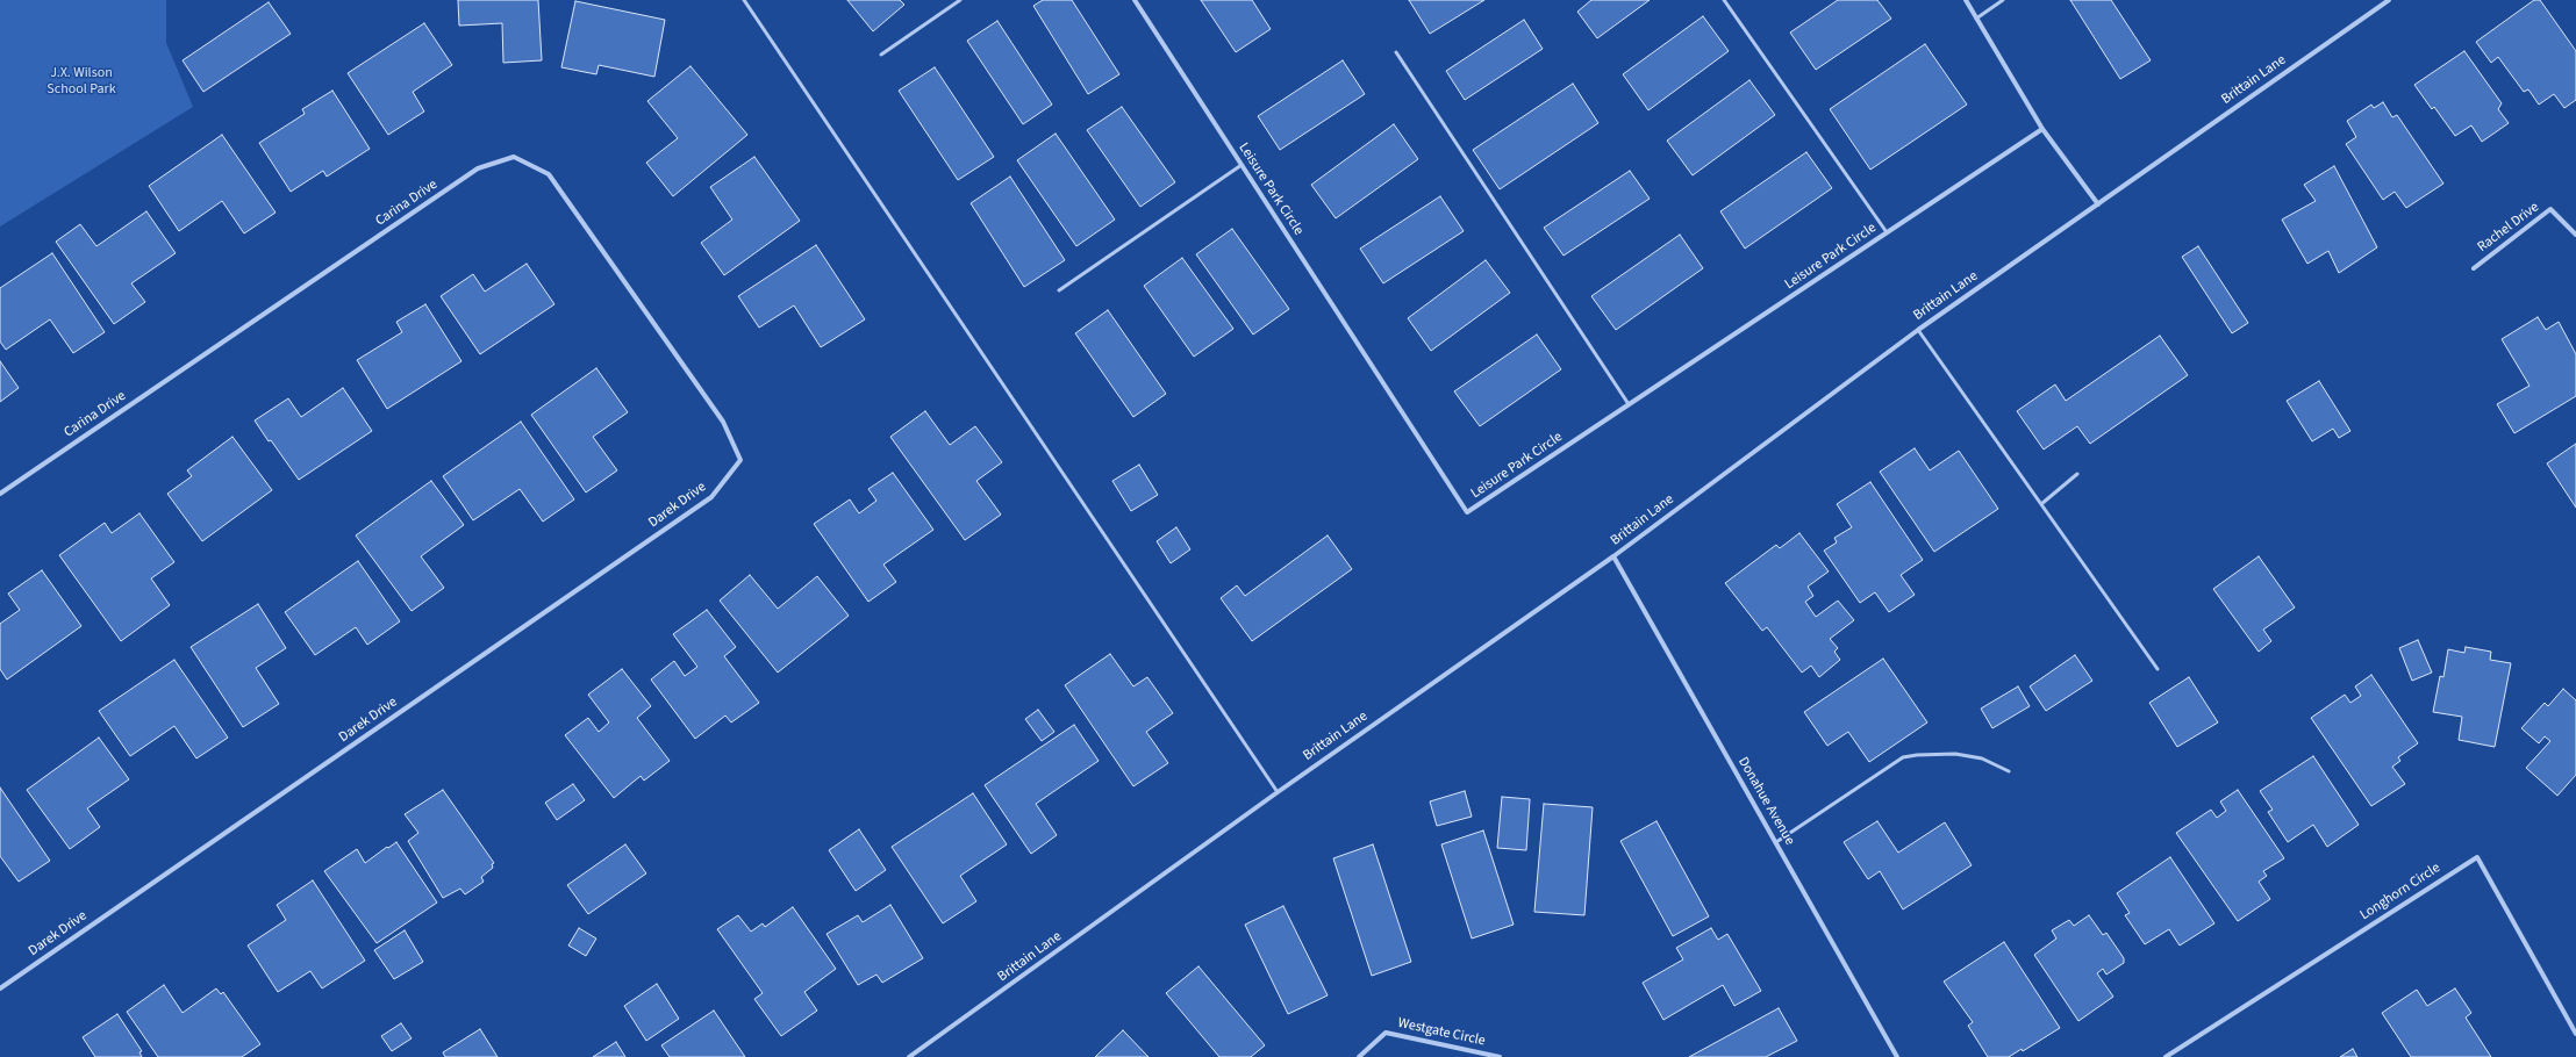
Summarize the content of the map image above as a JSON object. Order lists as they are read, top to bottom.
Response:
{
  "streets": {
    "street": [
      "Brittain Lane",
      "Leisure Park Circle",
      "Carina Drive",
      "Rachel Drive",
      "Darek Drive",
      "Donahue Avenue",
      "Longhorn Circle",
      "Westgate Circle"
    ]
  },
  "crossings": [
    ["Brittain Lane", "Donahue Avenue"],
    ["Carina Drive", "Darek Drive"]
  ],
  "parks": ["J.X. Wilson School Park"]
}
